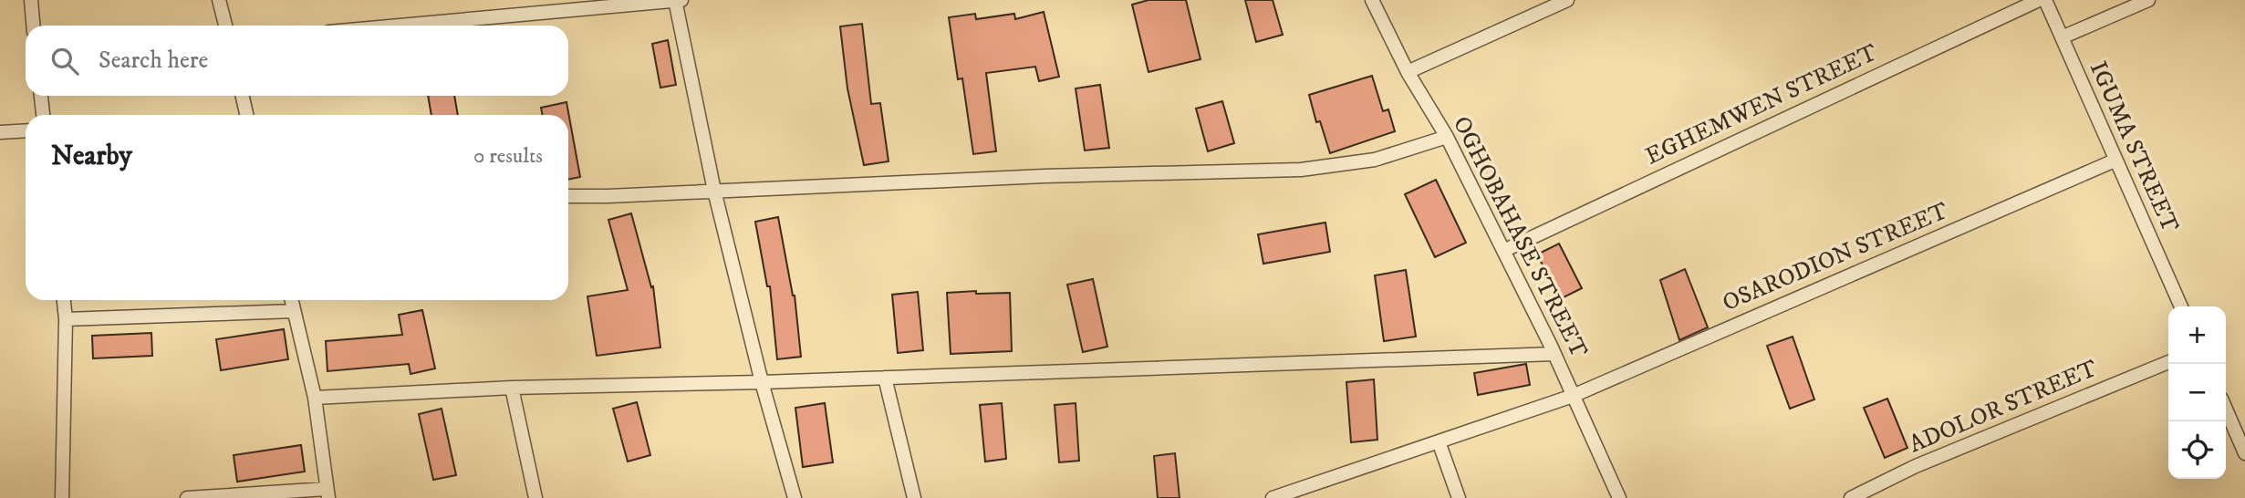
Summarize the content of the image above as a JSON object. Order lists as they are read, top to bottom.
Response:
{
  "streets": {
    "street": [
      "EGHEMWEN STREET",
      "IGUMA STREET",
      "OGHOBAHASE STREET",
      "OSARODION STREET",
      "ADOLOR STREET"
    ]
  },
  "crossings": [
    ["EGHEMWEN STREET", "OGHOBAHASE STREET"],
    ["IGUMA STREET", "OSARODION STREET"],
    ["OGHOBAHASE STREET", "OSARODION STREET"]
  ],
  "page": {
    "search": "Search here",
    "heading": ["Nearby", "0 results"],
    "map_buttons": ["+", "−"]
  }
}
